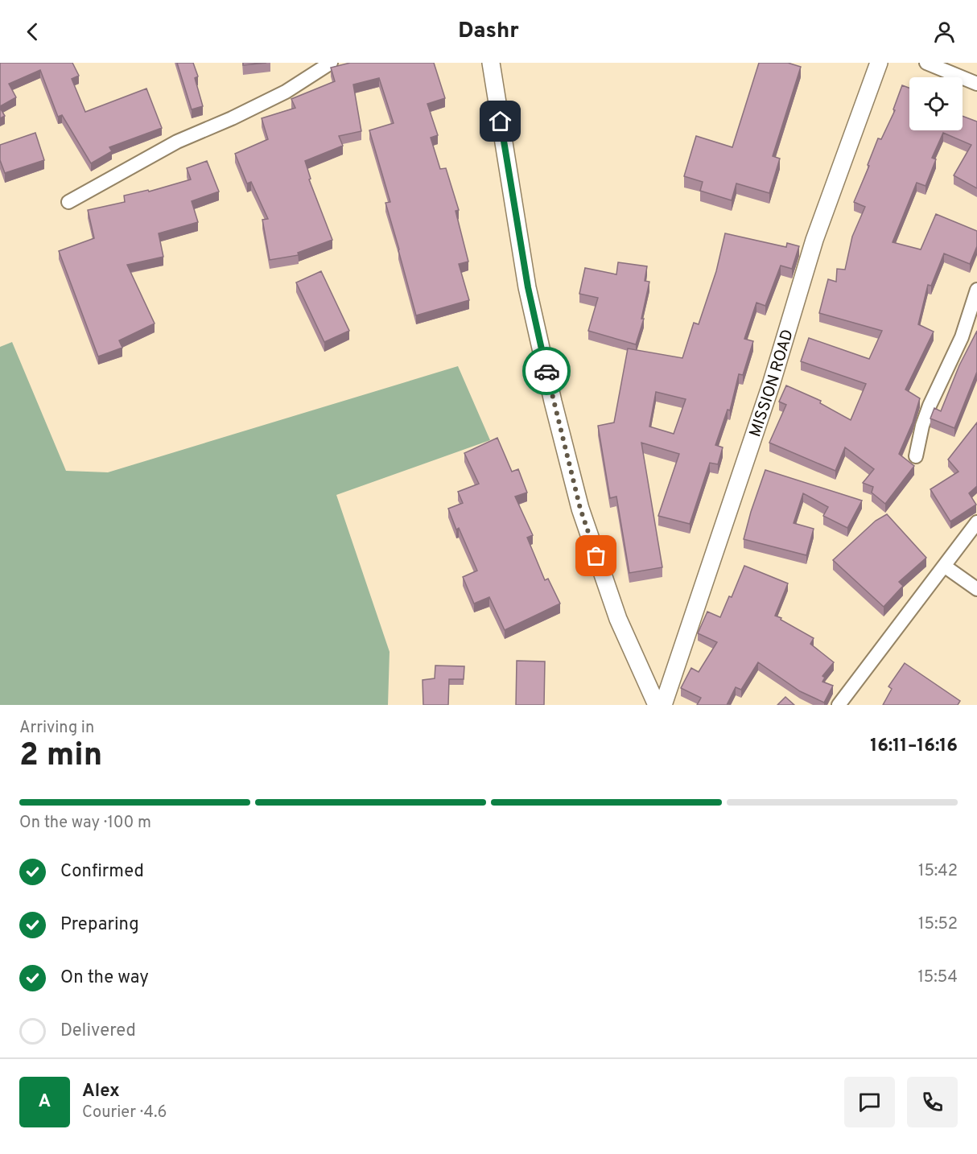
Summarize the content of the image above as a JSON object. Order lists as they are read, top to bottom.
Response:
{
  "streets": {
    "street": ["MISSION ROAD"]
  },
  "page": {
    "header": "Dashr",
    "heading": ["2 min", "Arriving in", "16:11–16:16"],
    "panel": ["Alex", "Courier · 4.6"],
    "bar": "On the way · 100 m",
    "list": [
      ["Confirmed", "15:42"],
      ["Preparing", "15:52"],
      ["On the way", "15:54"],
      "Delivered"
    ],
    "round": "A"
  }
}
